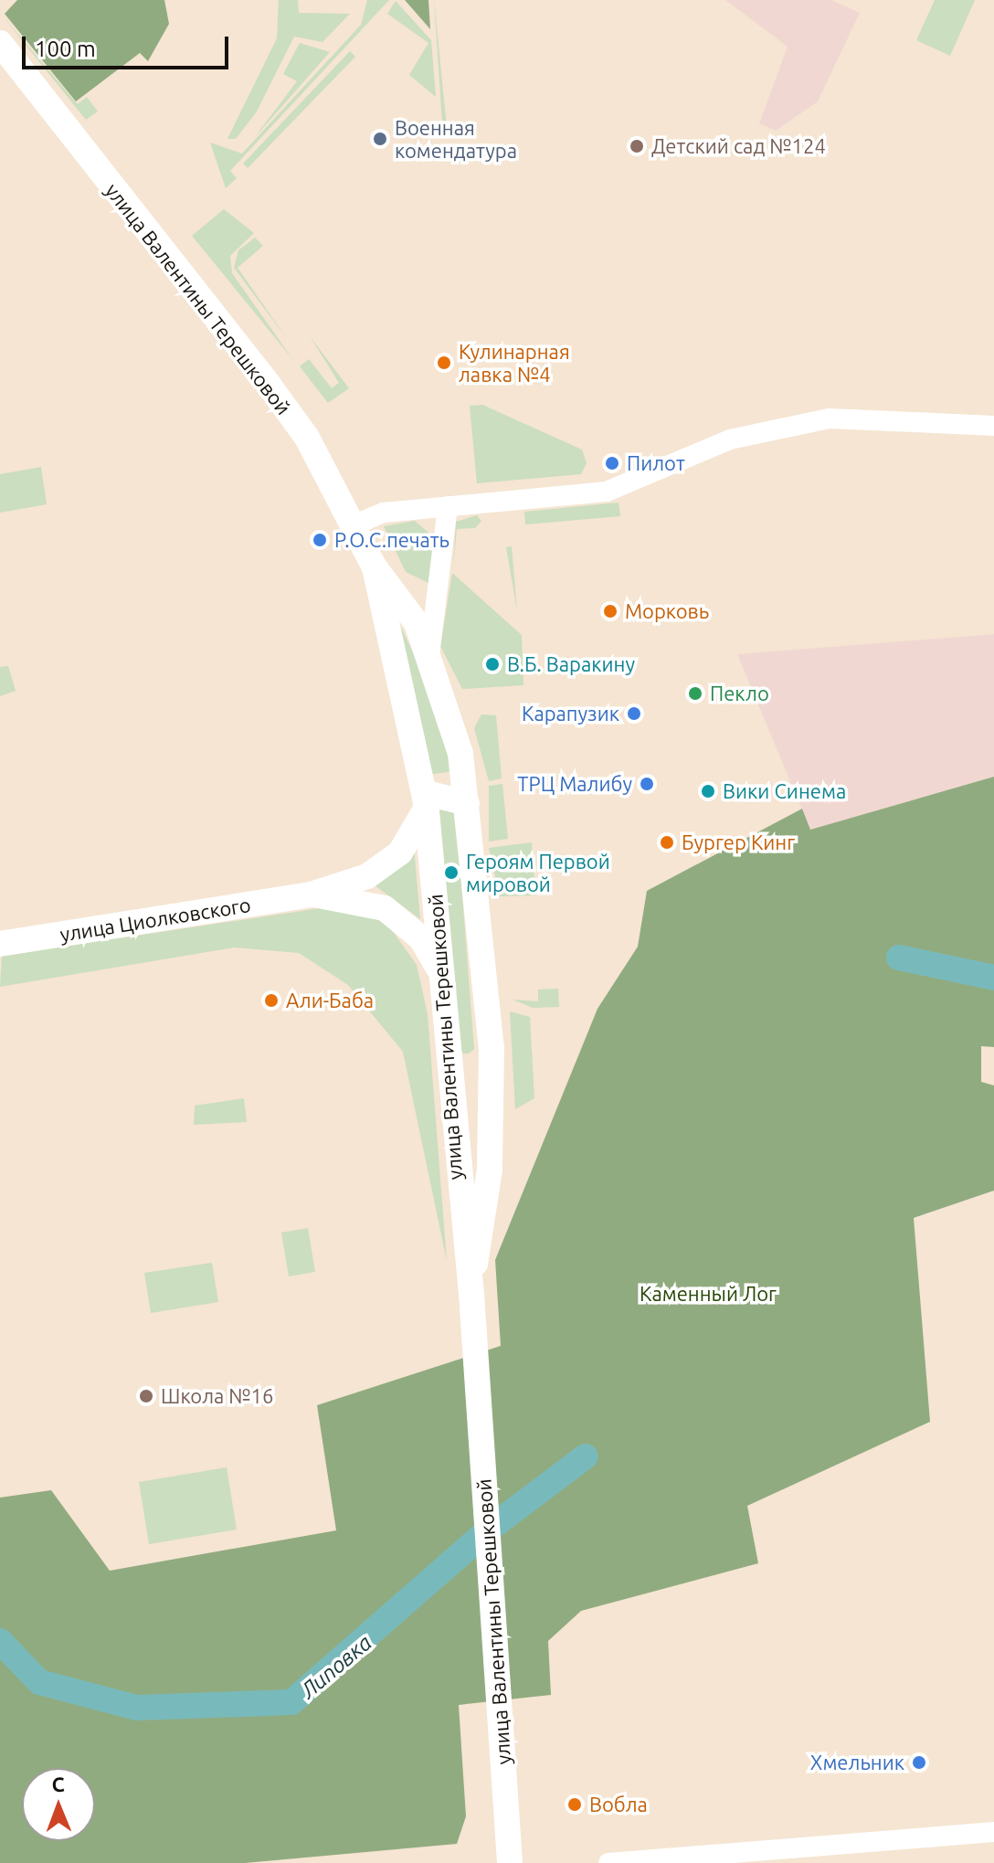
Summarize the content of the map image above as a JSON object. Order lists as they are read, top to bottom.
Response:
{
  "streets": {
    "main road": ["улица Валентины Терешковой", "улица Циолковского"]
  },
  "water": ["Липовка"],
  "parks": ["Каменный Лог"],
  "places": [
    "Военная комендатура",
    "Детский сад №124",
    "Кулинарная лавка №4",
    "Пилот",
    "Р.О.С.печать",
    "Морковь",
    "В.Б. Варакину",
    "Пекло",
    "Карапузик",
    "ТРЦ Малибу",
    "Вики Синема",
    "Бургер Кинг",
    "Героям Первой мировой",
    "Али-Баба",
    "Школа №16",
    "Хмельник",
    "Вобла"
  ],
  "scale_bar": "100 m",
  "north": "top"
}
